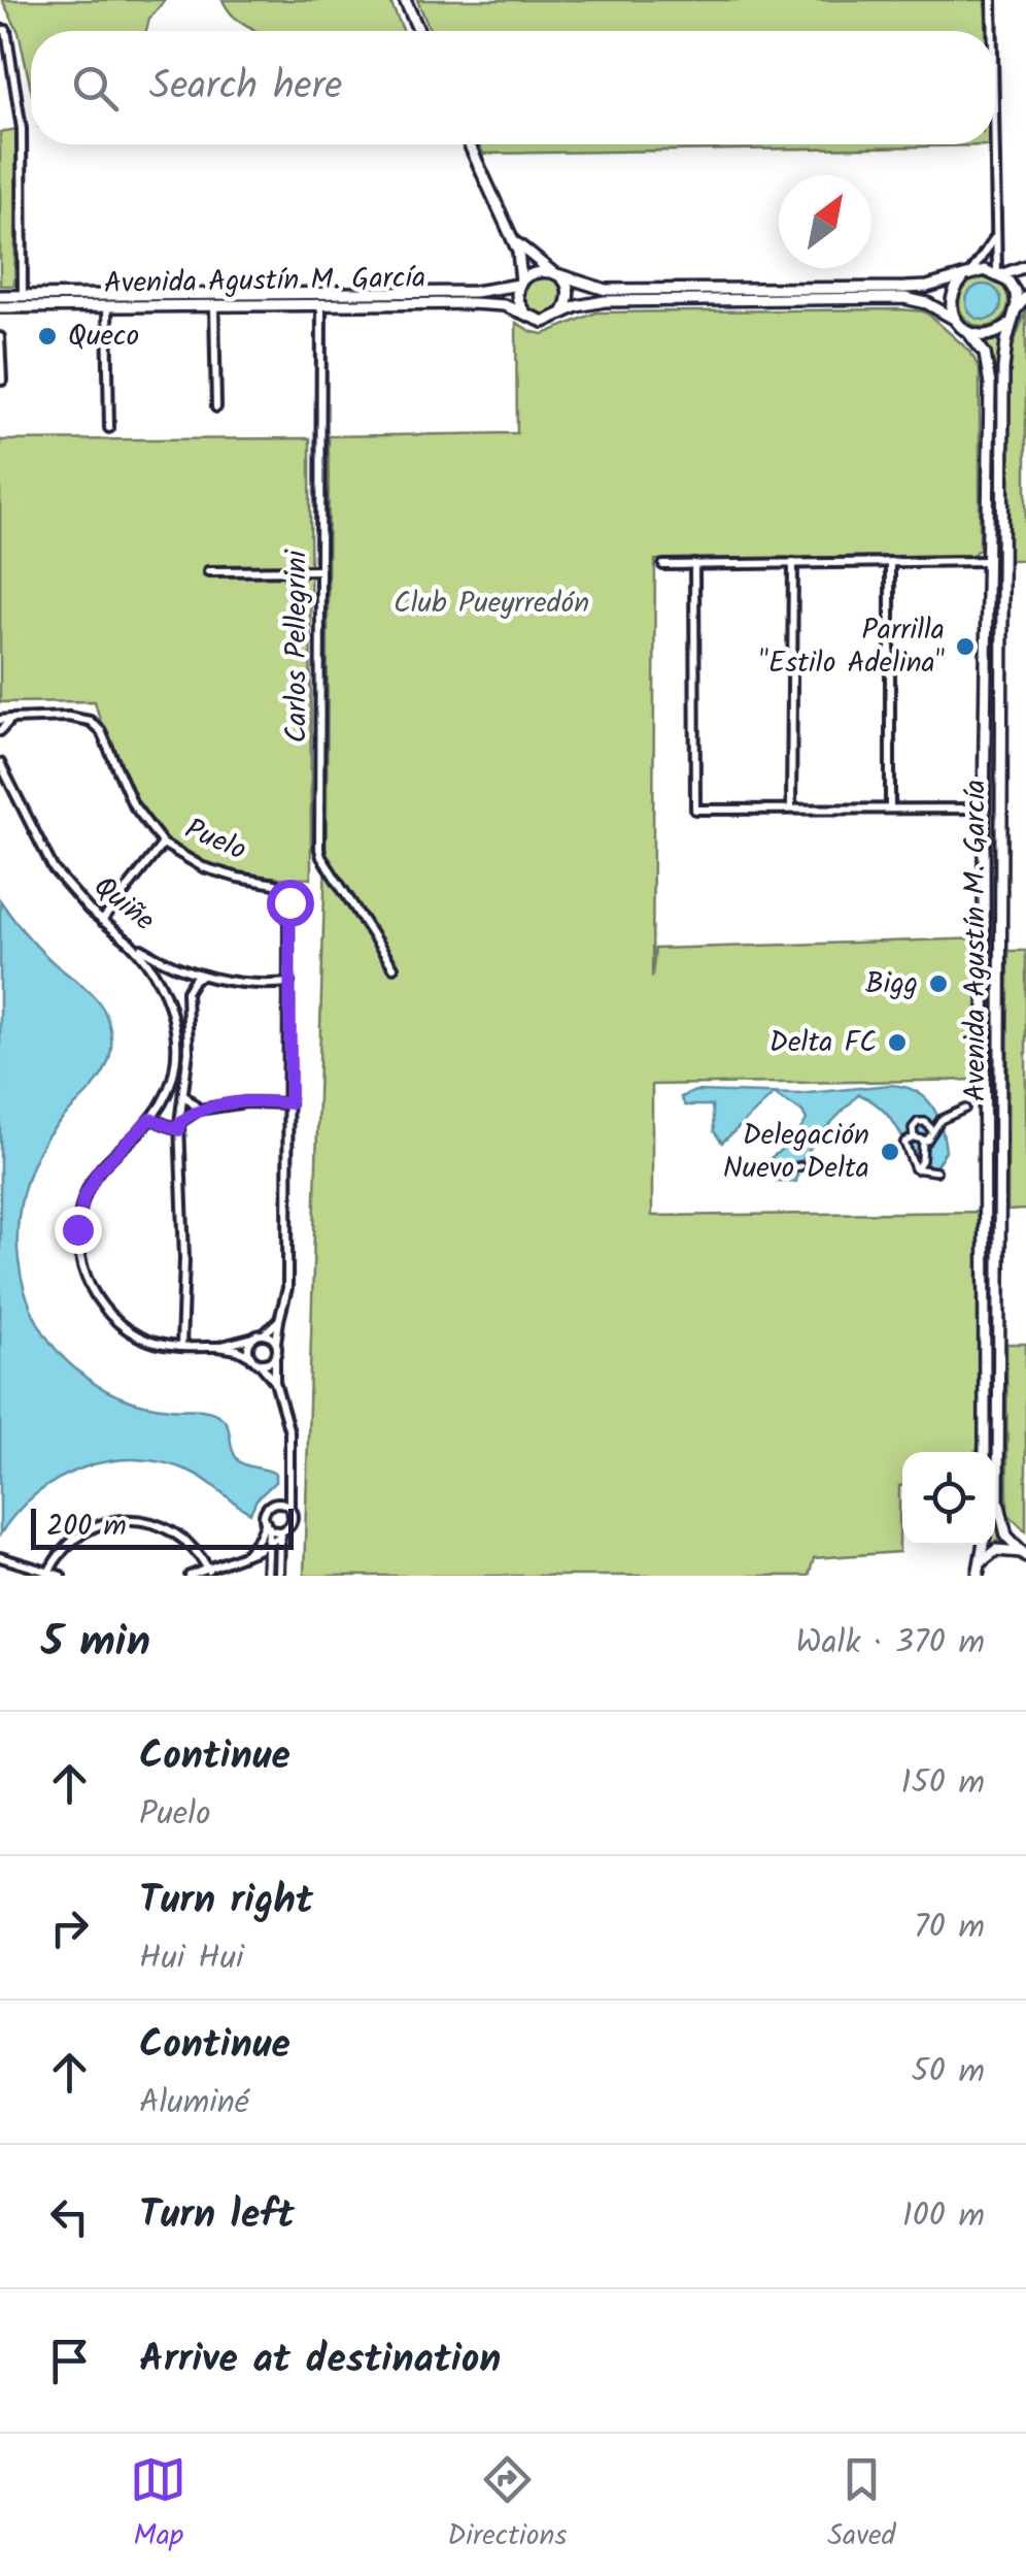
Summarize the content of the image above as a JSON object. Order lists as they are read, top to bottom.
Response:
{
  "streets": {
    "main road": ["Avenida Agustín M. García"],
    "street": ["Carlos Pellegrini", "Puelo", "Quiñe"]
  },
  "crossings": [
    ["Avenida Agustín M. García", "Carlos Pellegrini"],
    ["Puelo", "Quiñe"]
  ],
  "parks": ["Club Pueyrredón"],
  "places": [
    "Queco",
    "Parrilla \"Estilo Adelina\"",
    "Bigg",
    "Delta FC",
    "Delegación Nuevo Delta"
  ],
  "scale_bar": "200 m",
  "north": "top right",
  "page": {
    "search": "Search here",
    "scale": "200 m",
    "heading": ["5 min", "Walk · 370 m"],
    "list": [
      ["Continue", "Puelo", "150 m"],
      ["Turn right", "Hui Hui", "70 m"],
      ["Continue", "Aluminé", "50 m"],
      ["Turn left", "100 m"],
      "Arrive at destination"
    ],
    "nav": ["Map", "Directions", "Saved"]
  }
}
